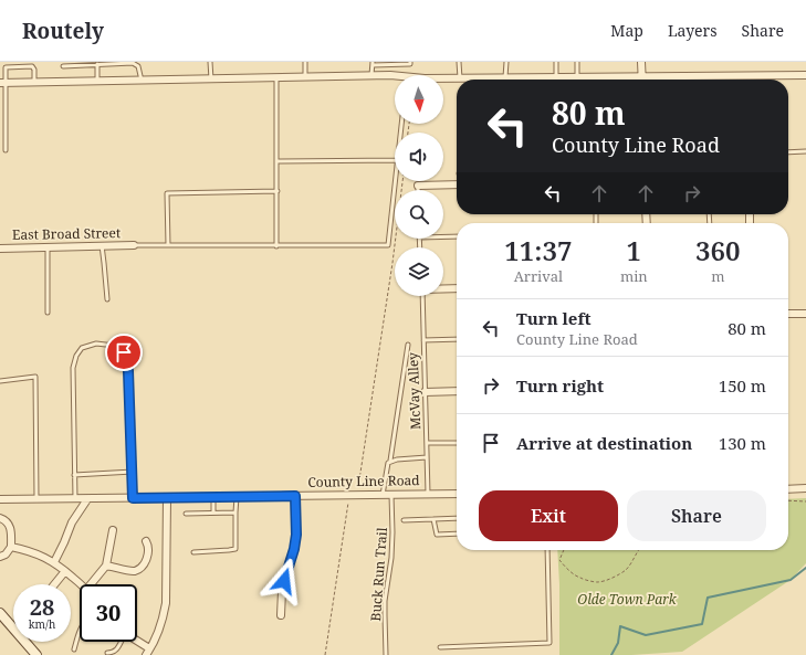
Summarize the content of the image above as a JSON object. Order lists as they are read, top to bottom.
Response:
{
  "streets": {
    "street": ["East Broad Street", "County Line Road"],
    "lane": ["McVay Alley", "Buck Run Trail"]
  },
  "crossings": [
    ["McVay Alley", "County Line Road"],
    ["County Line Road", "Buck Run Trail"]
  ],
  "parks": ["Olde Town Park"],
  "north": "bottom",
  "page": {
    "header": "Routely",
    "nav": ["Map", "Layers", "Share"],
    "turn": ["80 m", "County Line Road"],
    "eta": [
      "11:37",
      "Arrival",
      "1",
      "min",
      "360",
      "m"
    ],
    "list": [
      {
        "name": "Turn left",
        "note": "County Line Road",
        "value": "80 m"
      },
      {
        "name": "Turn right",
        "value": "150 m"
      },
      {
        "name": "Arrive at destination",
        "value": "130 m"
      }
    ],
    "buttons": ["Exit", "Share"],
    "speed": "28 km/h",
    "limit": "30"
  }
}
